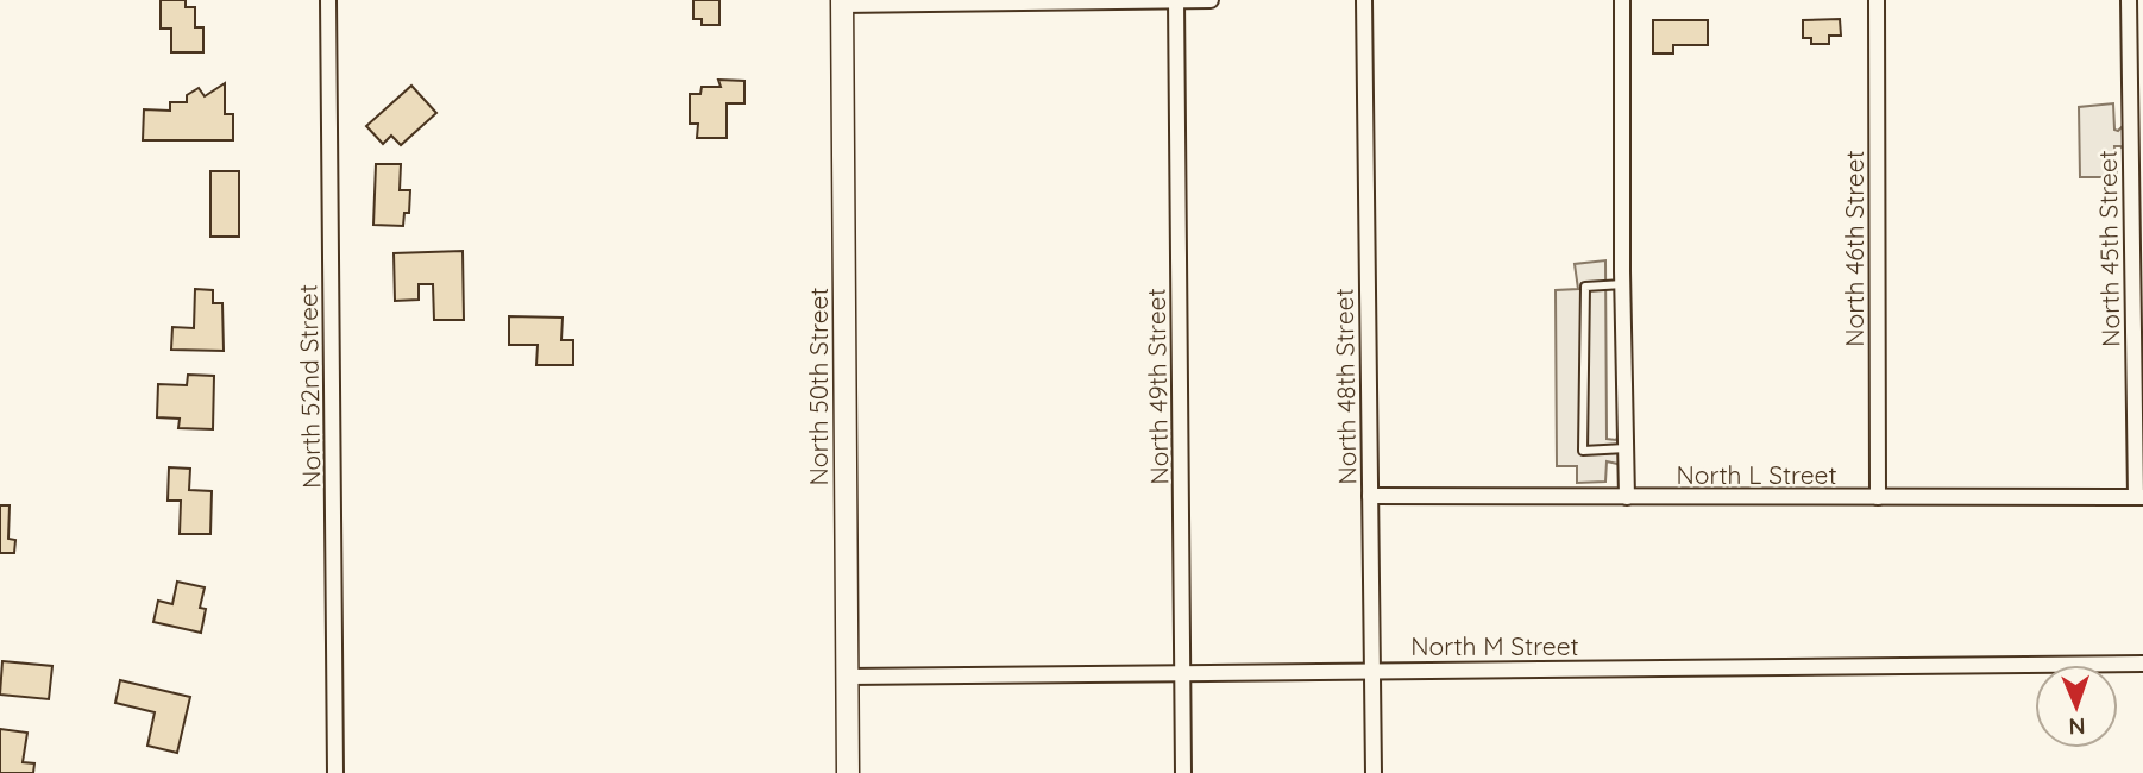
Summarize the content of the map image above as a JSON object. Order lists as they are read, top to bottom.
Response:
{
  "streets": {
    "street": [
      "North 46th Street",
      "North 45th Street",
      "North 52nd Street",
      "North 50th Street",
      "North 49th Street",
      "North 48th Street",
      "North L Street",
      "North M Street"
    ]
  },
  "crossings": [
    ["North 46th Street", "North L Street"],
    ["North 45th Street", "North L Street"],
    ["North 50th Street", "North M Street"],
    ["North 49th Street", "North M Street"],
    ["North 48th Street", "North L Street"],
    ["North 48th Street", "North M Street"]
  ],
  "north": "bottom"
}
